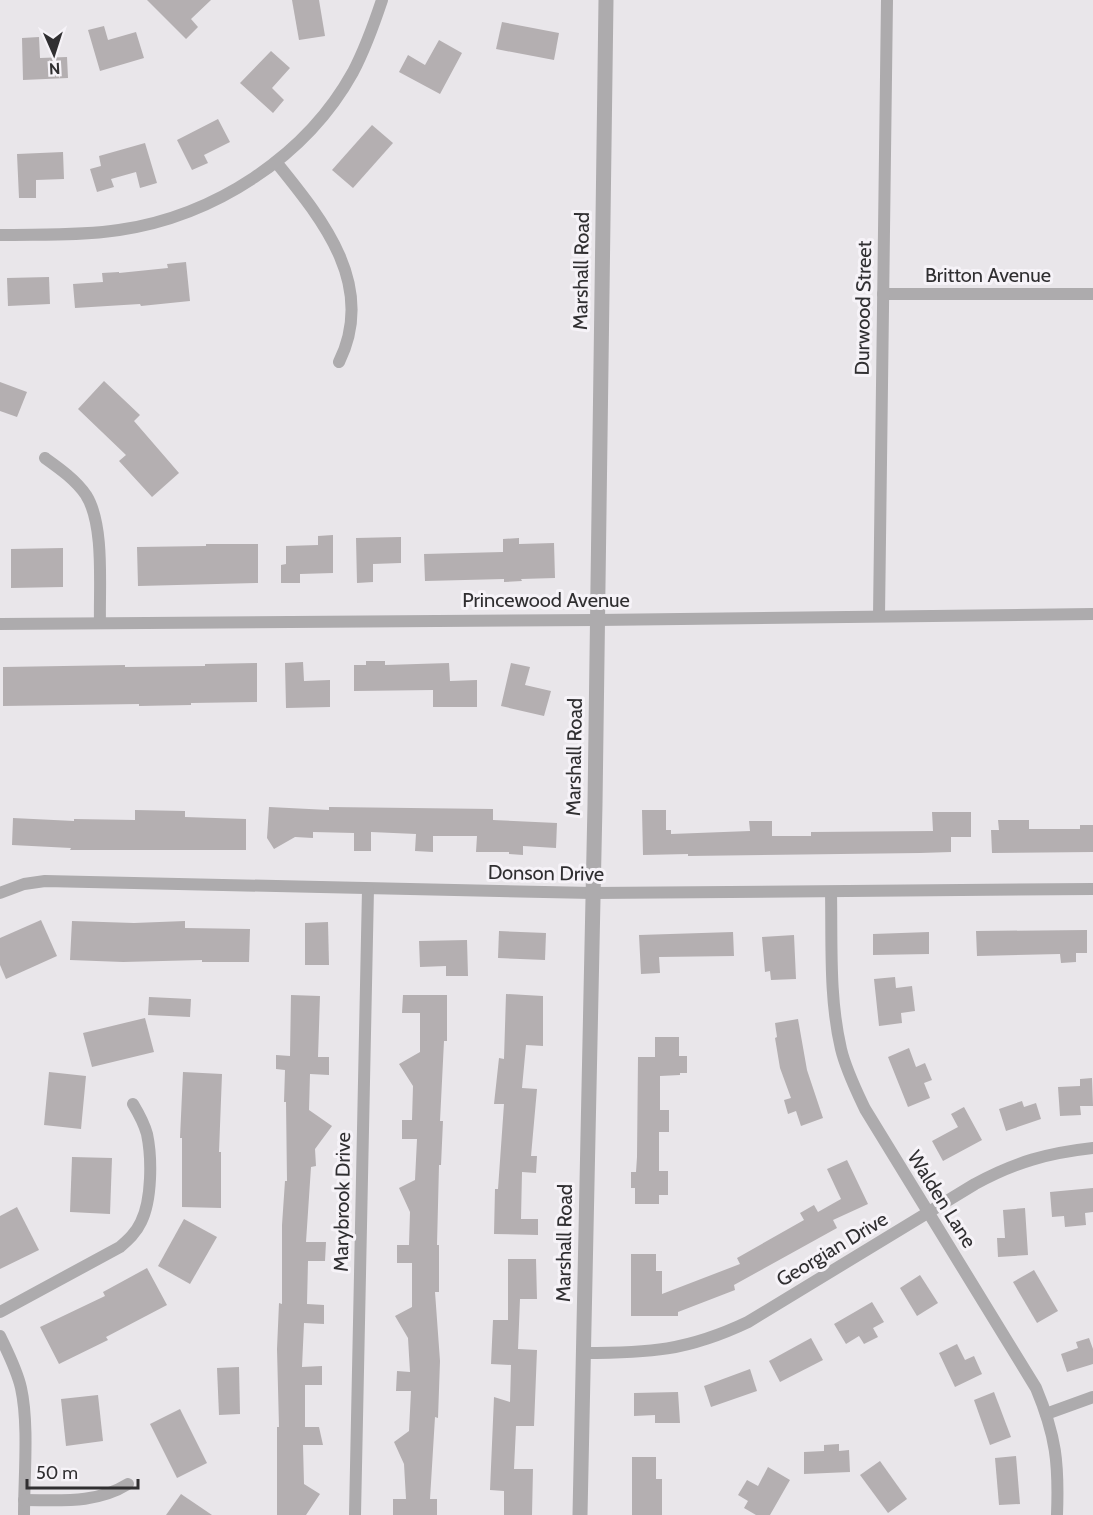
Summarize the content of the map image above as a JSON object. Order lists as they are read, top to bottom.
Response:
{
  "streets": {
    "street": [
      "Marshall Road",
      "Britton Avenue",
      "Durwood Street",
      "Princewood Avenue",
      "Donson Drive",
      "Walden Lane",
      "Marybrook Drive",
      "Georgian Drive"
    ]
  },
  "crossings": [
    ["Marshall Road", "Princewood Avenue"],
    ["Marshall Road", "Donson Drive"],
    ["Marshall Road", "Georgian Drive"],
    ["Britton Avenue", "Durwood Street"],
    ["Durwood Street", "Princewood Avenue"],
    ["Donson Drive", "Walden Lane"],
    ["Donson Drive", "Marybrook Drive"],
    ["Walden Lane", "Georgian Drive"]
  ],
  "scale_bar": "50 m",
  "north": "bottom"
}
